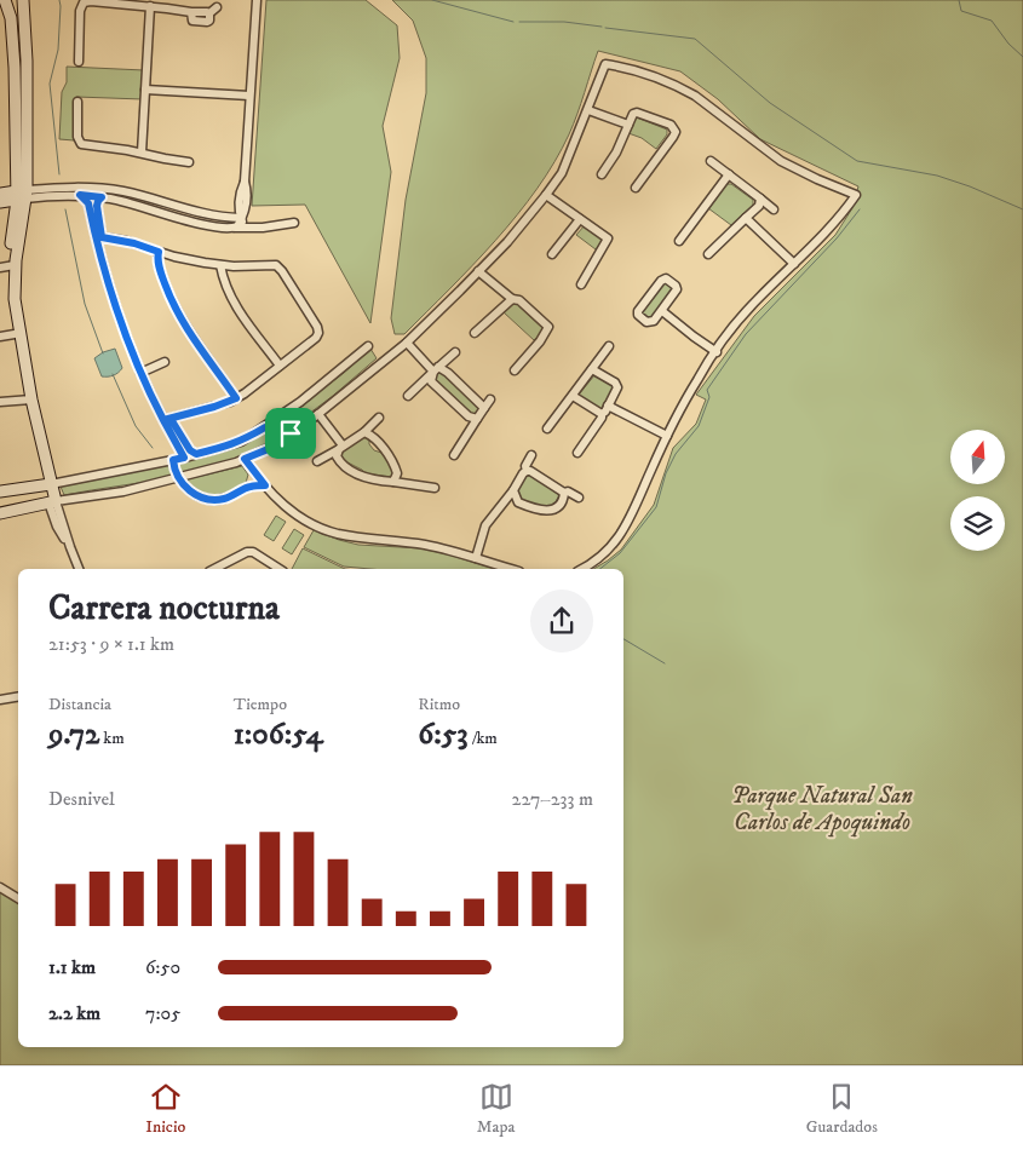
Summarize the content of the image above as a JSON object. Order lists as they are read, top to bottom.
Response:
{
  "parks": ["Parque Natural San Carlos de Apoquindo"],
  "north": "top",
  "page": {
    "heading": ["Carrera nocturna", "21:53 · 9 × 1.1 km"],
    "stats": [
      ["Distancia", "9.72 km"],
      ["Tiempo", "1:06:54"],
      ["Ritmo", "6:53 /km"]
    ],
    "chart": ["Desnivel", "227–233 m"],
    "list": [
      {
        "name": "1.1 km",
        "note": "6:50"
      },
      {
        "name": "2.2 km",
        "note": "7:05"
      }
    ],
    "tabs": ["Inicio", "Mapa", "Guardados"]
  }
}
